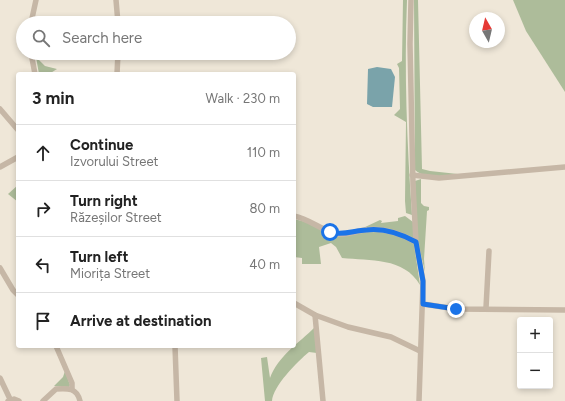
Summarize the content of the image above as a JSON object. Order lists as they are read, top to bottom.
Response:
{
  "north": "top",
  "page": {
    "search": "Search here",
    "heading": ["3 min", "Walk · 230 m"],
    "list": [
      ["Continue", "Izvorului Street", "110 m"],
      ["Turn right", "Răzeșilor Street", "80 m"],
      ["Turn left", "Miorița Street", "40 m"],
      "Arrive at destination"
    ],
    "map_buttons": ["+", "−"]
  }
}
